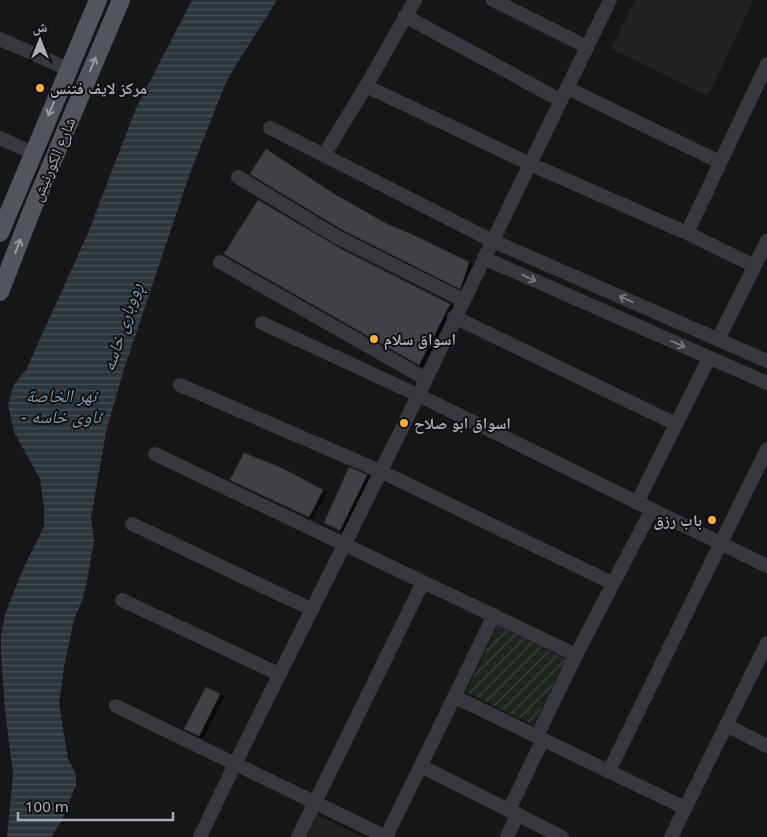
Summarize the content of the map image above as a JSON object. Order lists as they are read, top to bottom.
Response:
{
  "streets": {
    "main road": ["شارع الكورنيش"]
  },
  "water": ["ڕووباری خاسە", "نهر الخاصة - ئاوی خاسە"],
  "places": [
    "مركز لايف فتنس",
    "اسواق سلام",
    "اسواق ابو صلاح",
    "باب رزق"
  ],
  "scale_bar": "100 m",
  "north": "top"
}
